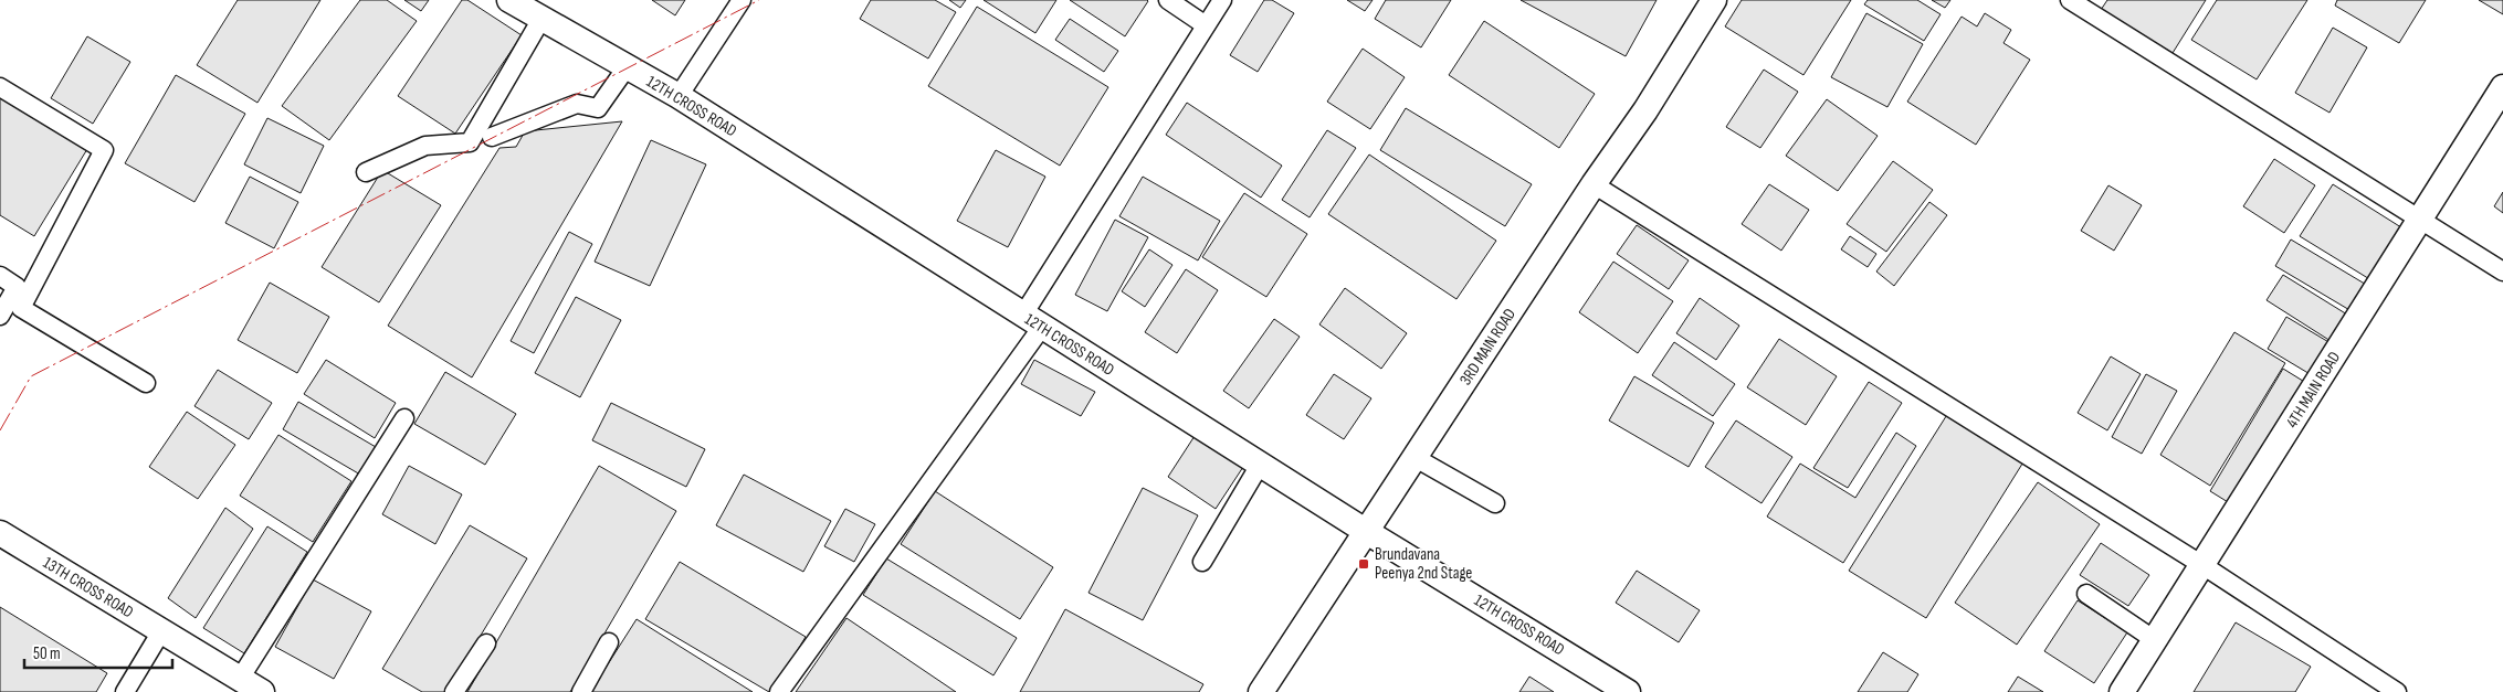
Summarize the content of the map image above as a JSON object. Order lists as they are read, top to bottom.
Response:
{
  "streets": {
    "street": [
      "12TH CROSS ROAD",
      "3RD MAIN ROAD",
      "4TH MAIN ROAD",
      "13TH CROSS ROAD"
    ]
  },
  "crossings": [
    ["12TH CROSS ROAD", "3RD MAIN ROAD"]
  ],
  "places": {
    "transit": ["Brundavana Peenya 2nd Stage"]
  },
  "scale_bar": "50 m"
}
